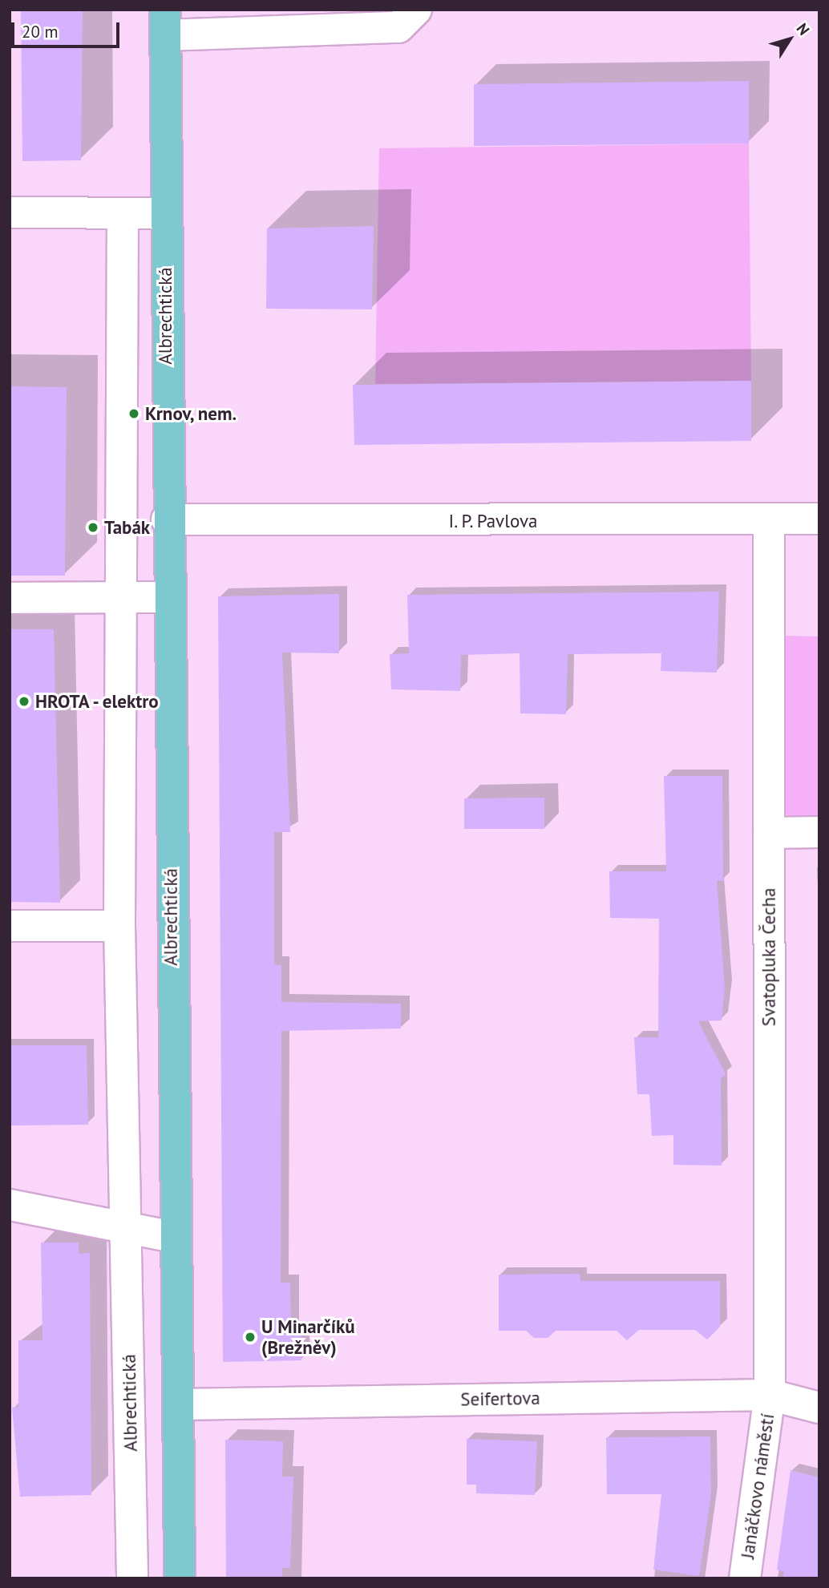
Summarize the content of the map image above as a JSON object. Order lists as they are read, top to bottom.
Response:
{
  "streets": {
    "main road": ["Albrechtická"],
    "street": [
      "I. P. Pavlova",
      "Svatopluka Čecha",
      "Seifertova",
      "Janáčkovo náměstí"
    ]
  },
  "crossings": [
    ["Albrechtická", "I. P. Pavlova"],
    ["Albrechtická", "Seifertova"],
    ["I. P. Pavlova", "Svatopluka Čecha"],
    ["Svatopluka Čecha", "Seifertova"],
    ["Svatopluka Čecha", "Janáčkovo náměstí"],
    ["Seifertova", "Janáčkovo náměstí"]
  ],
  "places": [
    "Krnov, nem.",
    "Tabák",
    "HROTA - elektro",
    "U Minarčíků (Brežněv)"
  ],
  "scale_bar": "20 m",
  "north": "top right"
}
